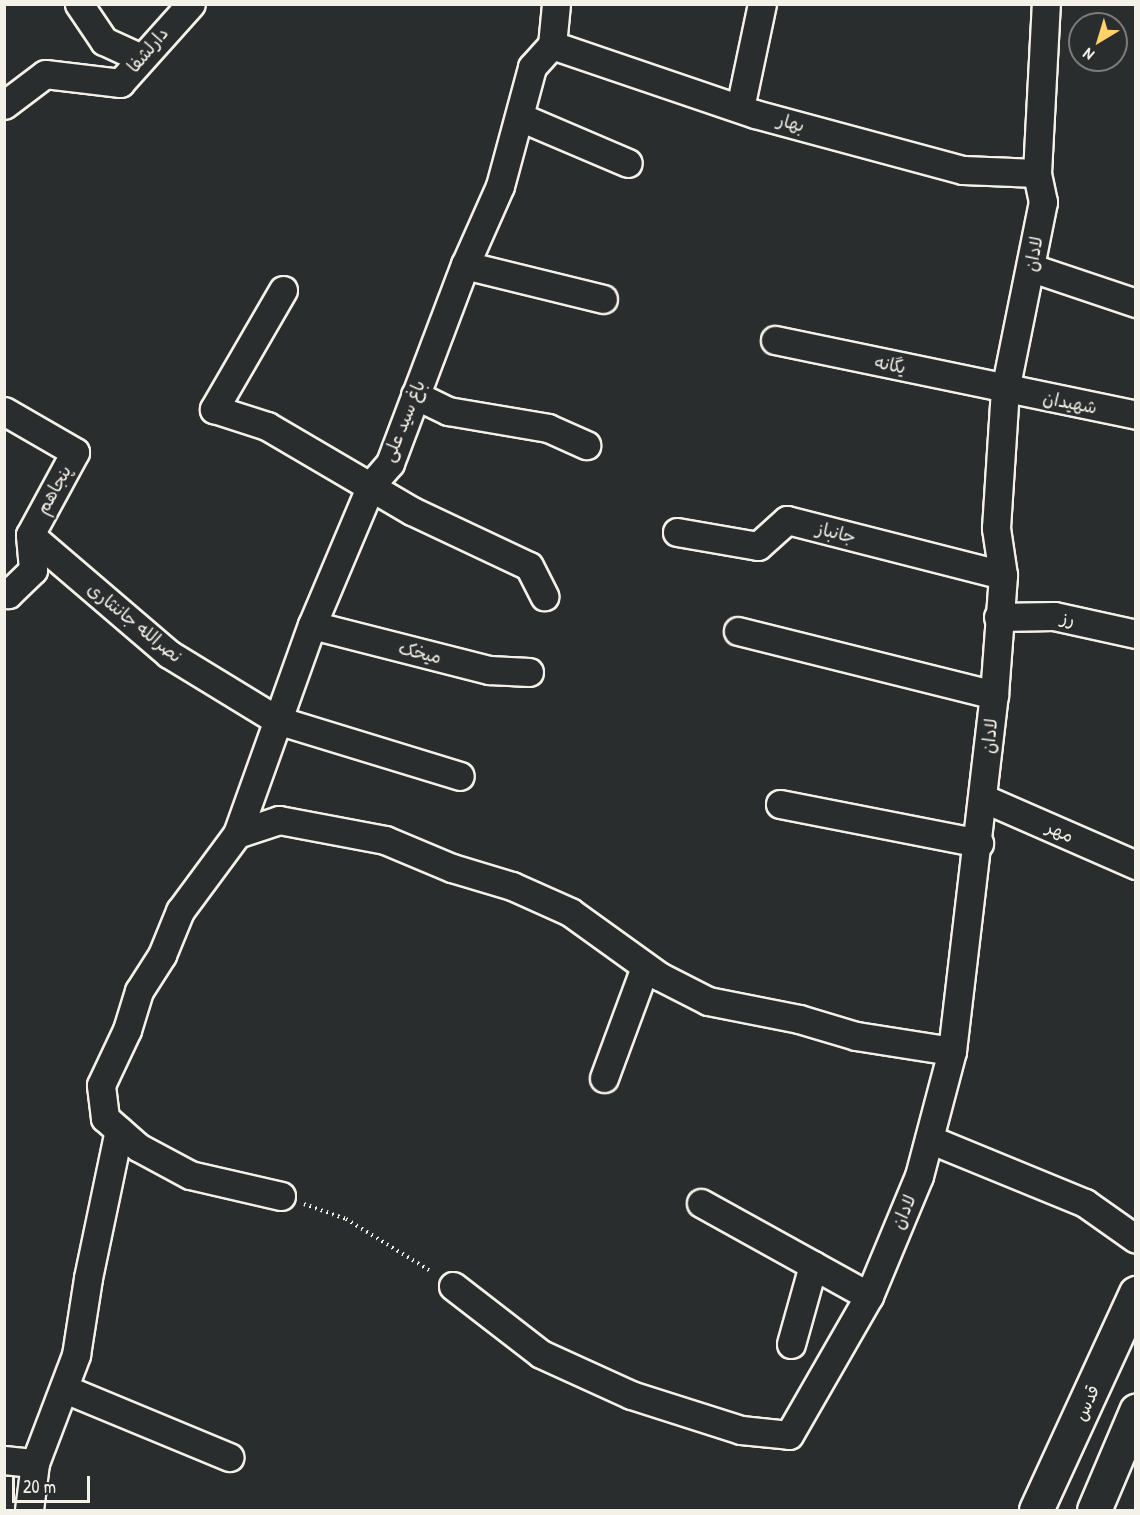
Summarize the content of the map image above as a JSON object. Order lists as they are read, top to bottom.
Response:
{
  "streets": {
    "main road": ["قدس"],
    "street": [
      "دارلشفا",
      "بهار",
      "لادان",
      "یگانه",
      "شهیدان",
      "باغ سید علی",
      "پنجاهم",
      "جانباز",
      "رز",
      "نصرالله جاننثاری",
      "میخک",
      "مهر"
    ]
  },
  "crossings": [
    ["بهار", "لادان"],
    ["بهار", "باغ سید علی"],
    ["لادان", "یگانه"],
    ["لادان", "شهیدان"],
    ["لادان", "جانباز"],
    ["لادان", "رز"],
    ["لادان", "مهر"],
    ["یگانه", "شهیدان"],
    ["باغ سید علی", "نصرالله جاننثاری"],
    ["باغ سید علی", "میخک"],
    ["پنجاهم", "نصرالله جاننثاری"]
  ],
  "scale_bar": "20 m",
  "north": "bottom left"
}
